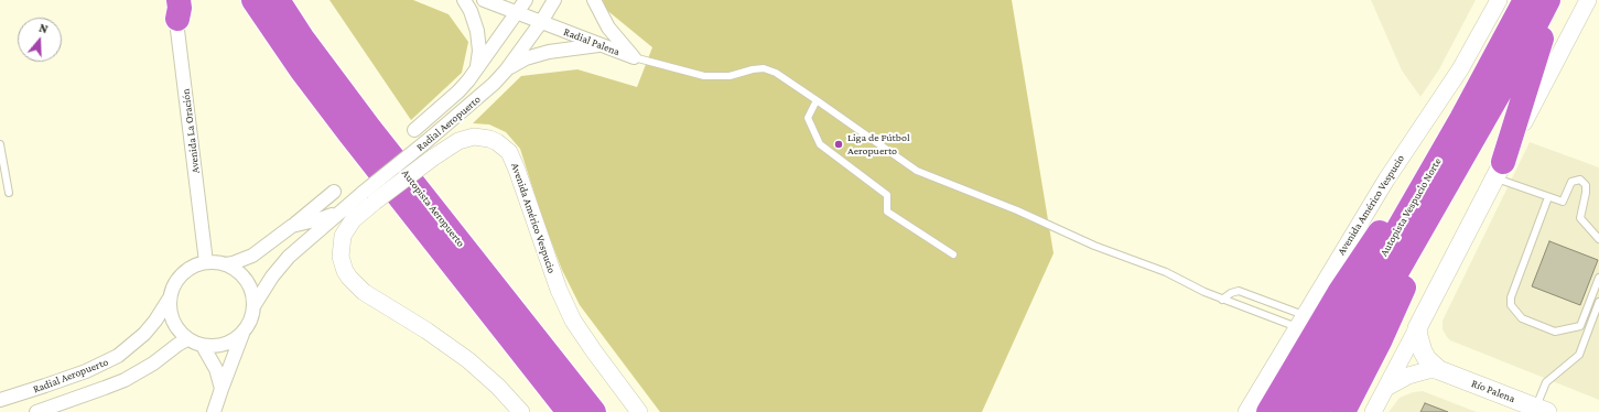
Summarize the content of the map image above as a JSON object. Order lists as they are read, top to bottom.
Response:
{
  "streets": {
    "highway": ["Autopista Vespucio Norte", "Autopista Aeropuerto"],
    "main road": ["Río Palena"],
    "street": [
      "Radial Palena",
      "Radial Aeropuerto",
      "Avenida La Oración",
      "Avenida Américo Vespucio"
    ]
  },
  "crossings": [
    ["Radial Palena", "Radial Aeropuerto"],
    ["Radial Aeropuerto", "Avenida La Oración"],
    ["Radial Aeropuerto", "Avenida Américo Vespucio"]
  ],
  "places": ["Liga de Fútbol Aeropuerto"],
  "north": "top"
}
